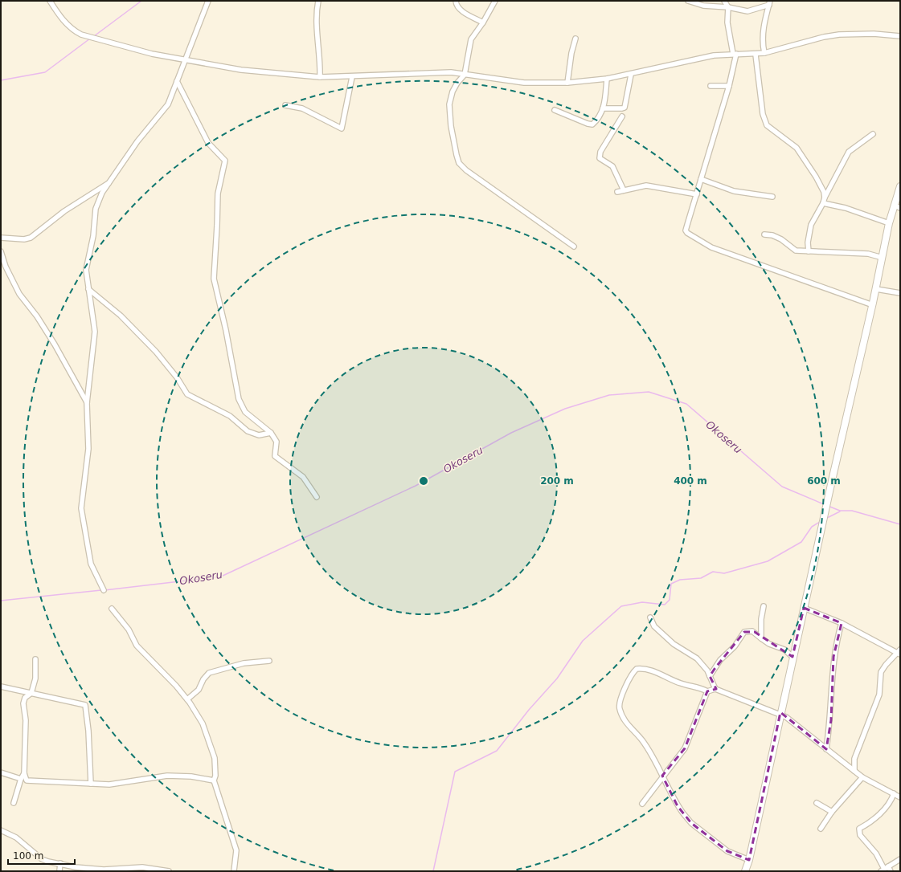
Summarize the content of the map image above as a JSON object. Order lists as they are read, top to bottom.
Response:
{
  "water": ["Okoseru"],
  "scale_bar": "100 m",
  "rings": ["200 m", "400 m", "600 m"]
}
